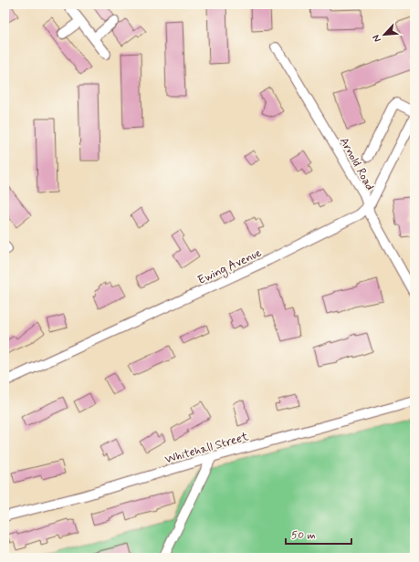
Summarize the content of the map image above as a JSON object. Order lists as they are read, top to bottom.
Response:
{
  "streets": {
    "street": ["Arnold Road", "Ewing Avenue", "Whitehall Street"]
  },
  "crossings": [
    ["Arnold Road", "Ewing Avenue"]
  ],
  "scale_bar": "50 m",
  "north": "bottom left"
}
